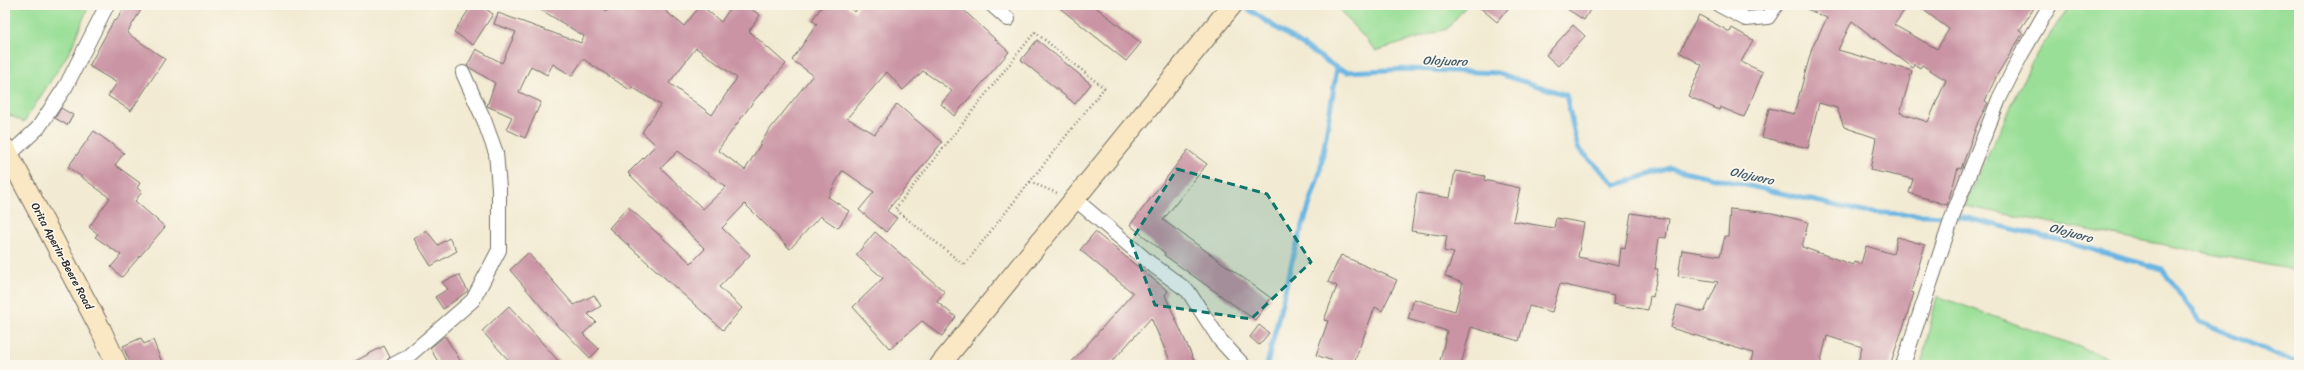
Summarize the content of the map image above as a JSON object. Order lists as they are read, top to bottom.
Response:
{
  "streets": {
    "street": ["Orita Aperin-Beere Road"]
  },
  "water": ["Olojuoro"]
}
